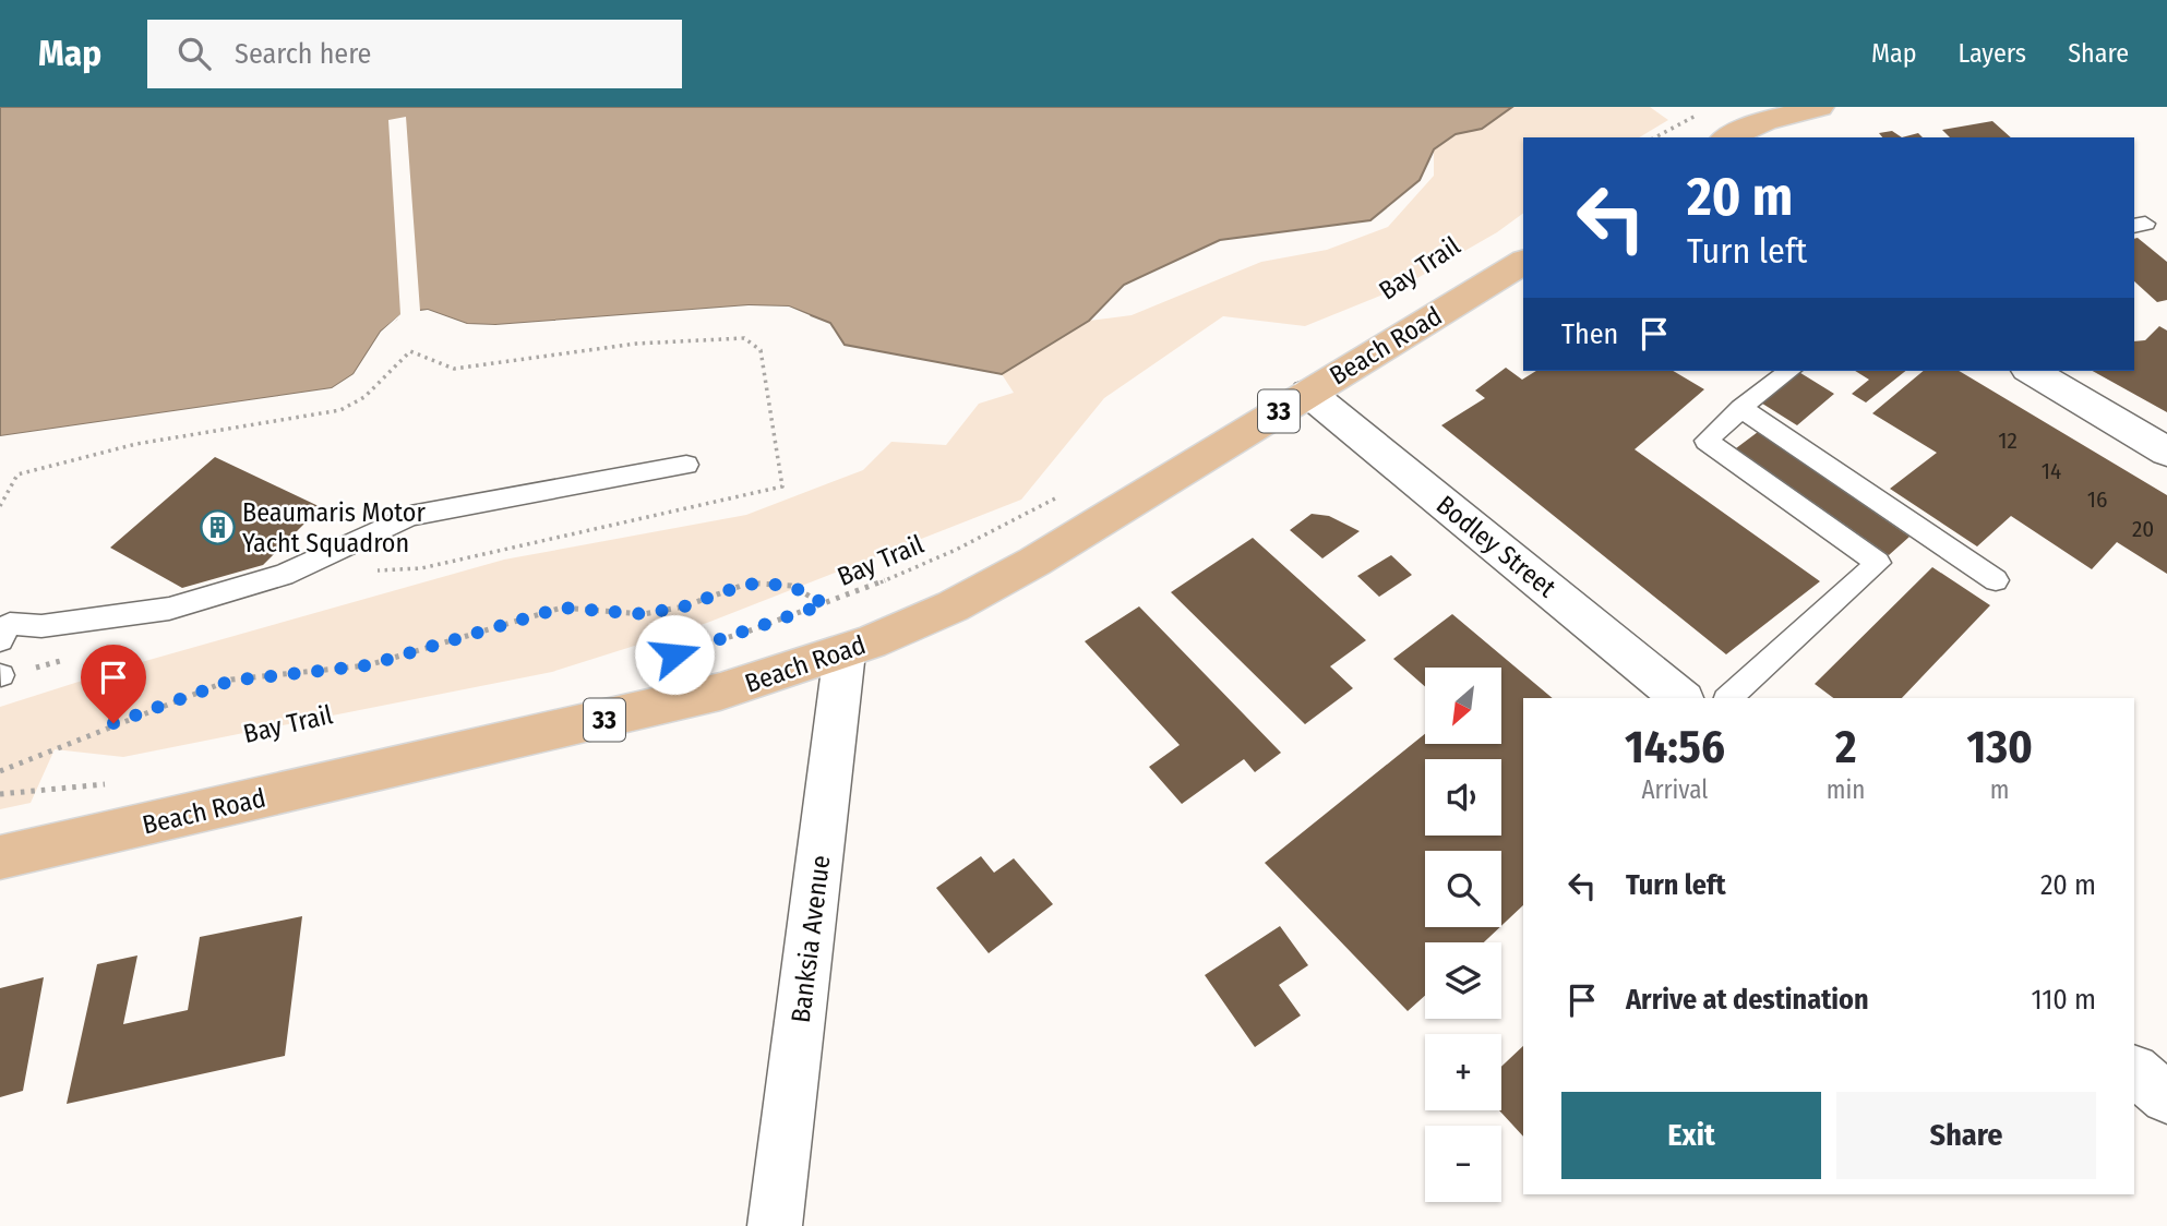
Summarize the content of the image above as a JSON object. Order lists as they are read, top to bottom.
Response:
{
  "streets": {
    "main road": ["Beach Road", "33"],
    "street": ["Bodley Street", "Banksia Avenue"],
    "path": ["Bay Trail"]
  },
  "crossings": [
    ["Beach Road", "Bodley Street"],
    ["Beach Road", "Banksia Avenue"]
  ],
  "places": {
    "building": ["Beaumaris Motor Yacht Squadron"]
  },
  "house_numbers": [
    "12",
    "14",
    "16",
    "20"
  ],
  "north": "bottom left",
  "page": {
    "header": "Map",
    "search": "Search here",
    "nav": ["Map", "Layers", "Share"],
    "turn": ["20 m", "Turn left"],
    "then": "Then",
    "map_buttons": ["+", "−"],
    "eta": [
      "14:56",
      "Arrival",
      "2",
      "min",
      "130",
      "m"
    ],
    "list": [
      {
        "name": "Turn left",
        "value": "20 m"
      },
      {
        "name": "Arrive at destination",
        "value": "110 m"
      }
    ],
    "buttons": ["Exit", "Share"]
  }
}
